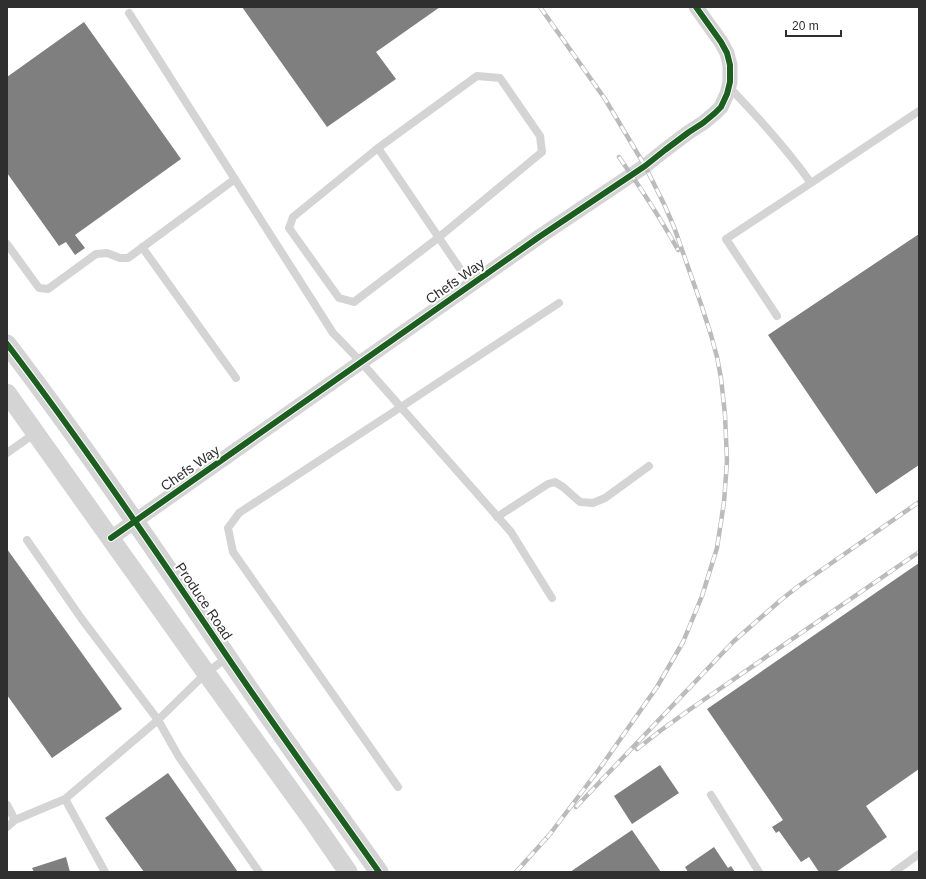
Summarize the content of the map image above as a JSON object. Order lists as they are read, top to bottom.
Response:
{
  "streets": {
    "street": ["Chefs Way", "Produce Road"]
  },
  "crossings": [
    ["Chefs Way", "Produce Road"]
  ],
  "scale_bar": "20 m"
}
